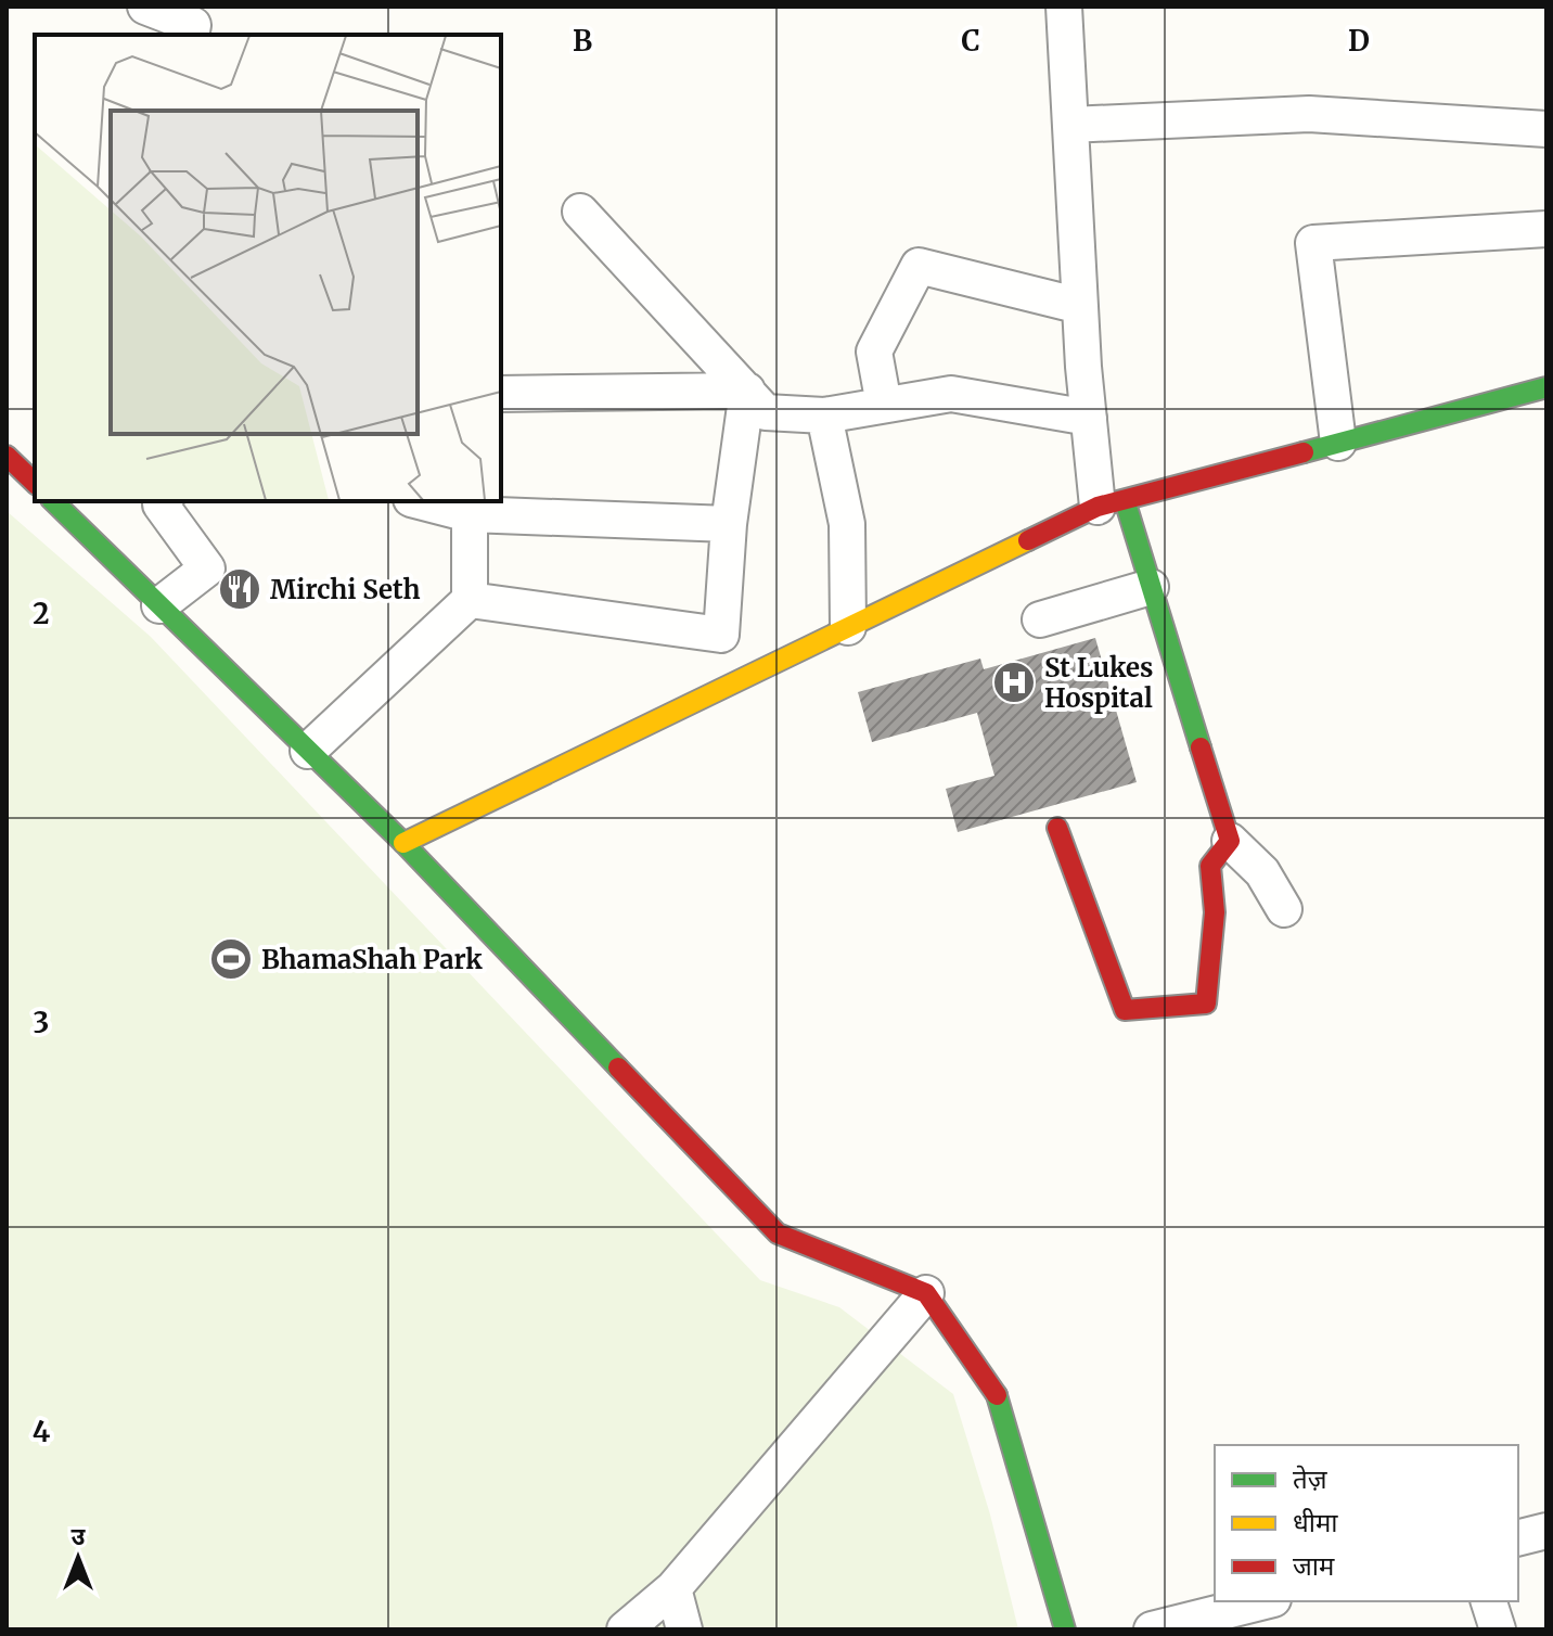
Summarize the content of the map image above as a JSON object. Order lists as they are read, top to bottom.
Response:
{
  "places": {
    "restaurant": ["Mirchi Seth"],
    "hospital": ["St Lukes Hospital"],
    "sports": ["BhamaShah Park"]
  },
  "legend": ["तेज़", "धीमा", "जाम"],
  "north": "top",
  "grid": {
    "columns": ["B", "C", "D"],
    "rows": ["2", "3", "4"]
  }
}
